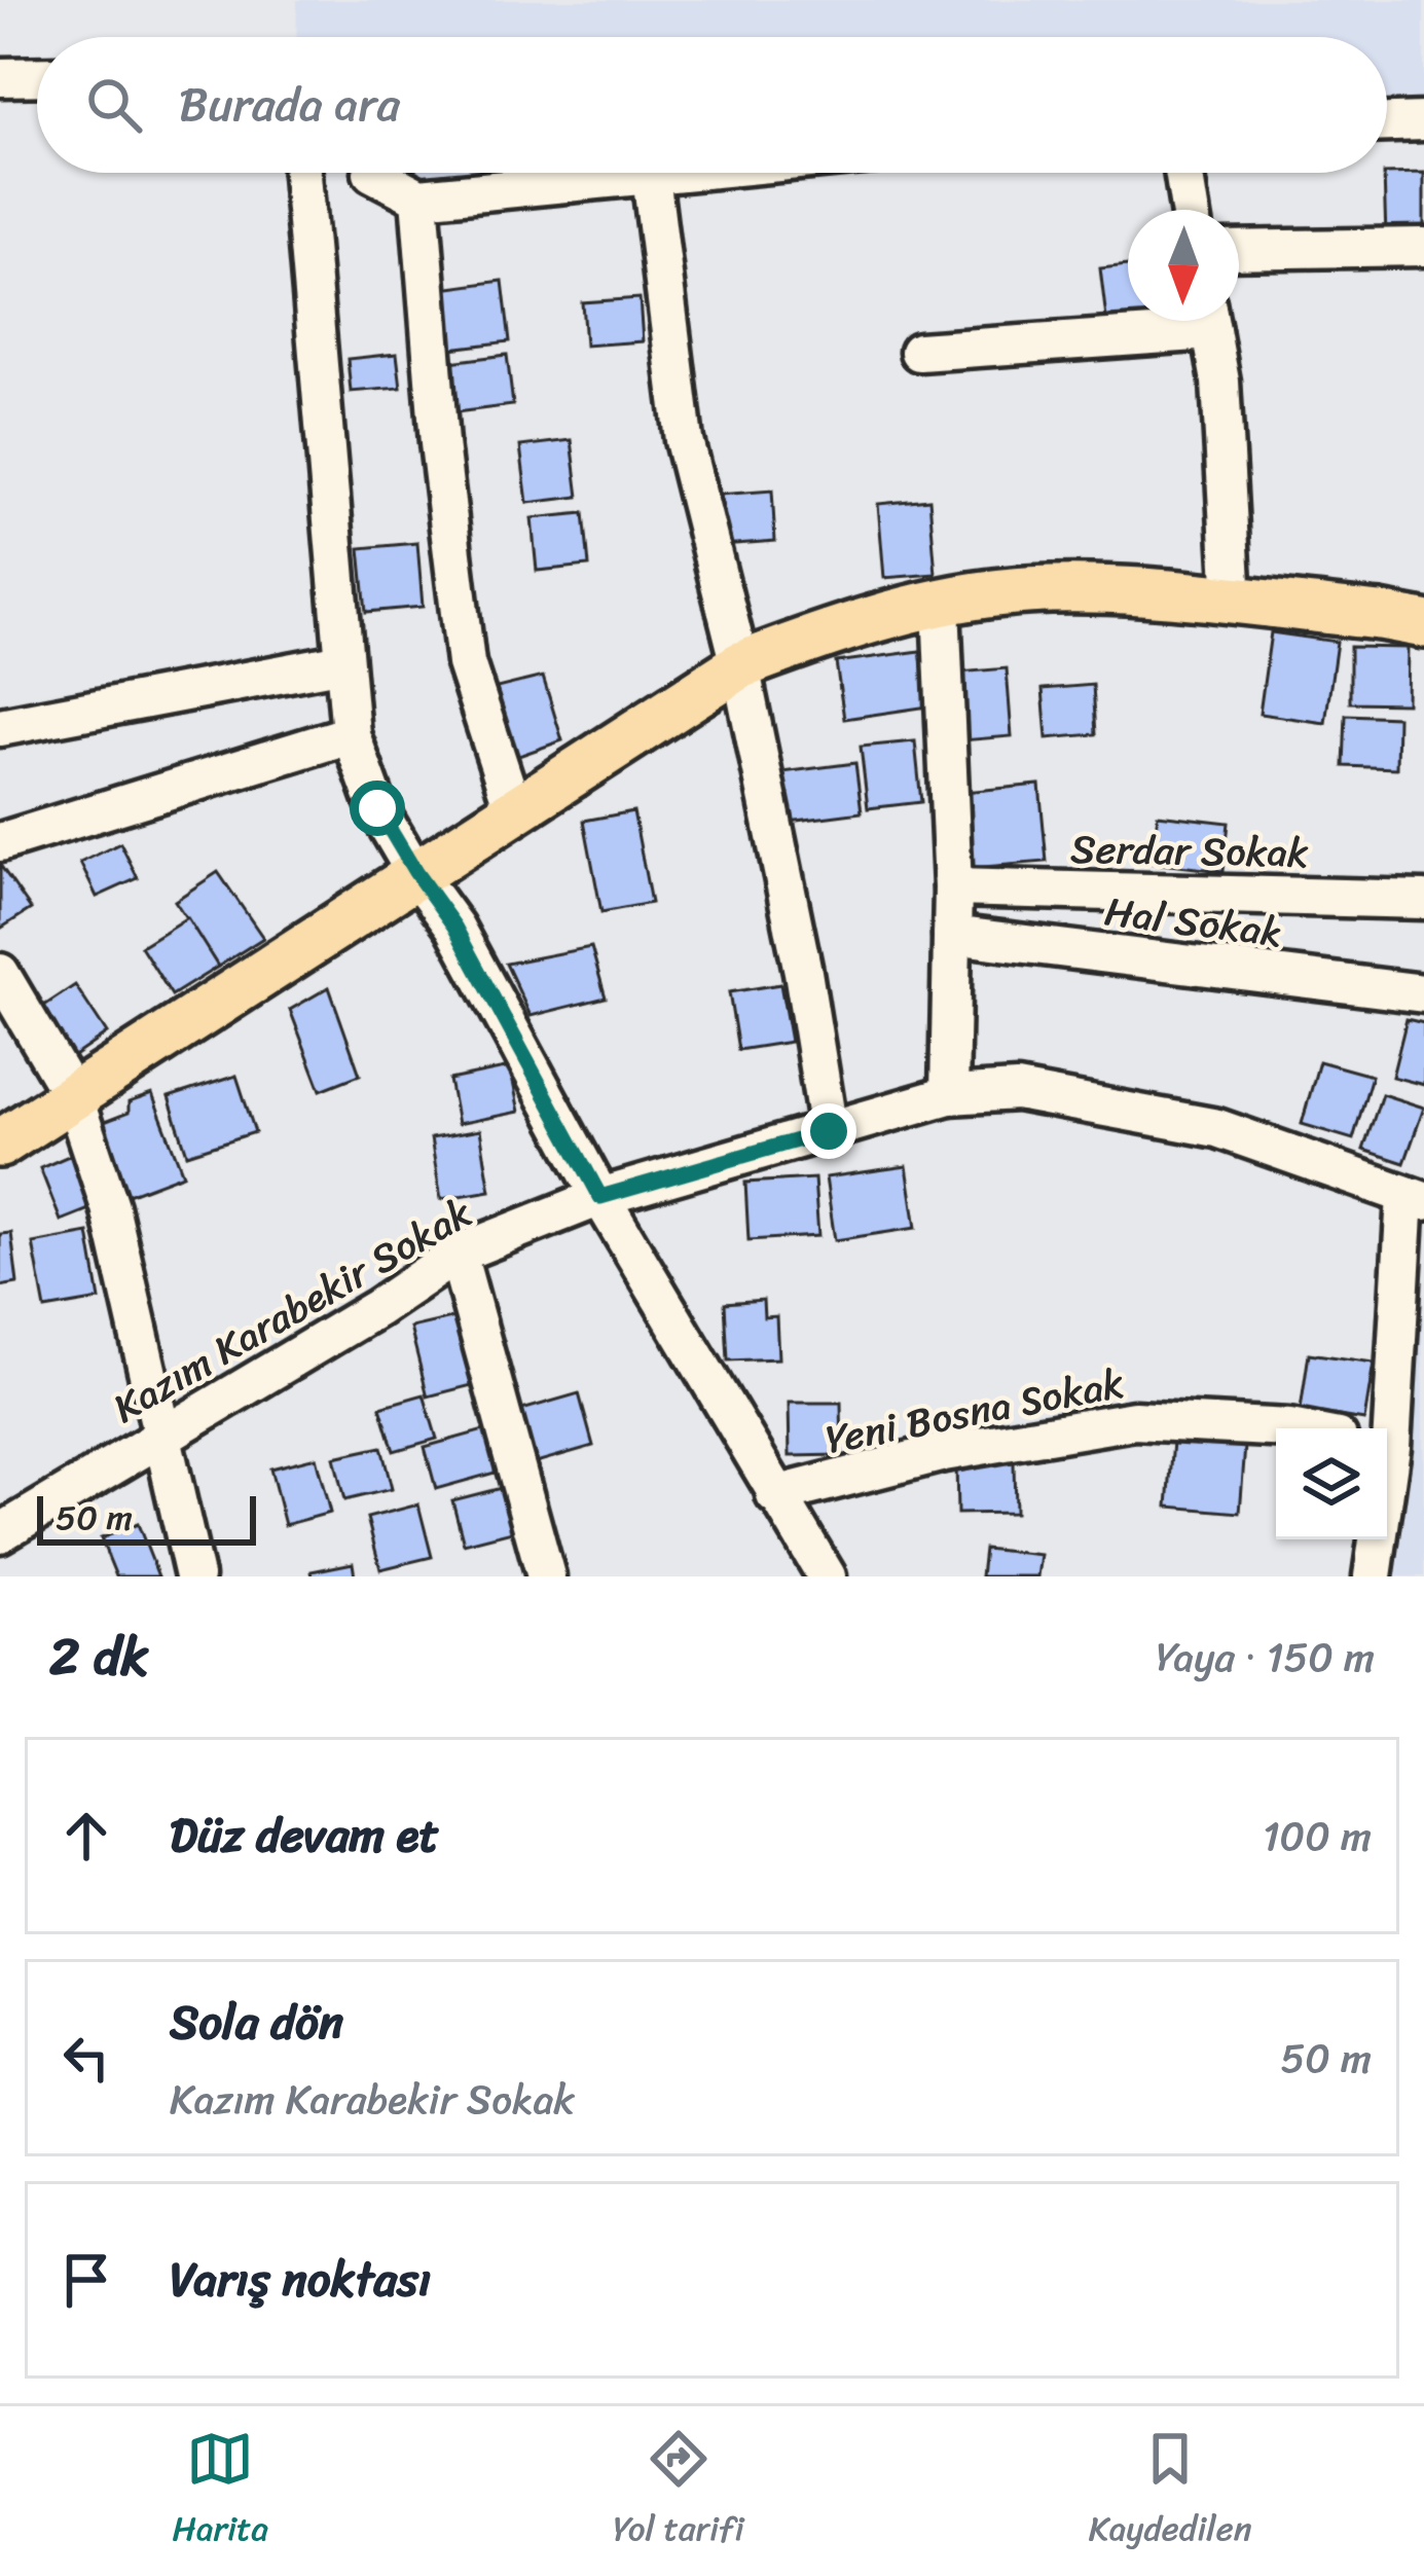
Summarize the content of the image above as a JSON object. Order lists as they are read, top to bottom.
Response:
{
  "streets": {
    "street": [
      "Serdar Sokak",
      "Hal Sokak",
      "Kazım Karabekir Sokak",
      "Yeni Bosna Sokak"
    ]
  },
  "scale_bar": "50 m",
  "north": "bottom",
  "page": {
    "search": "Burada ara",
    "scale": "50 m",
    "heading": ["2 dk", "Yaya · 150 m"],
    "list": [
      ["Düz devam et", "100 m"],
      ["Sola dön", "Kazım Karabekir Sokak", "50 m"],
      "Varış noktası"
    ],
    "nav": ["Harita", "Yol tarifi", "Kaydedilen"]
  }
}
